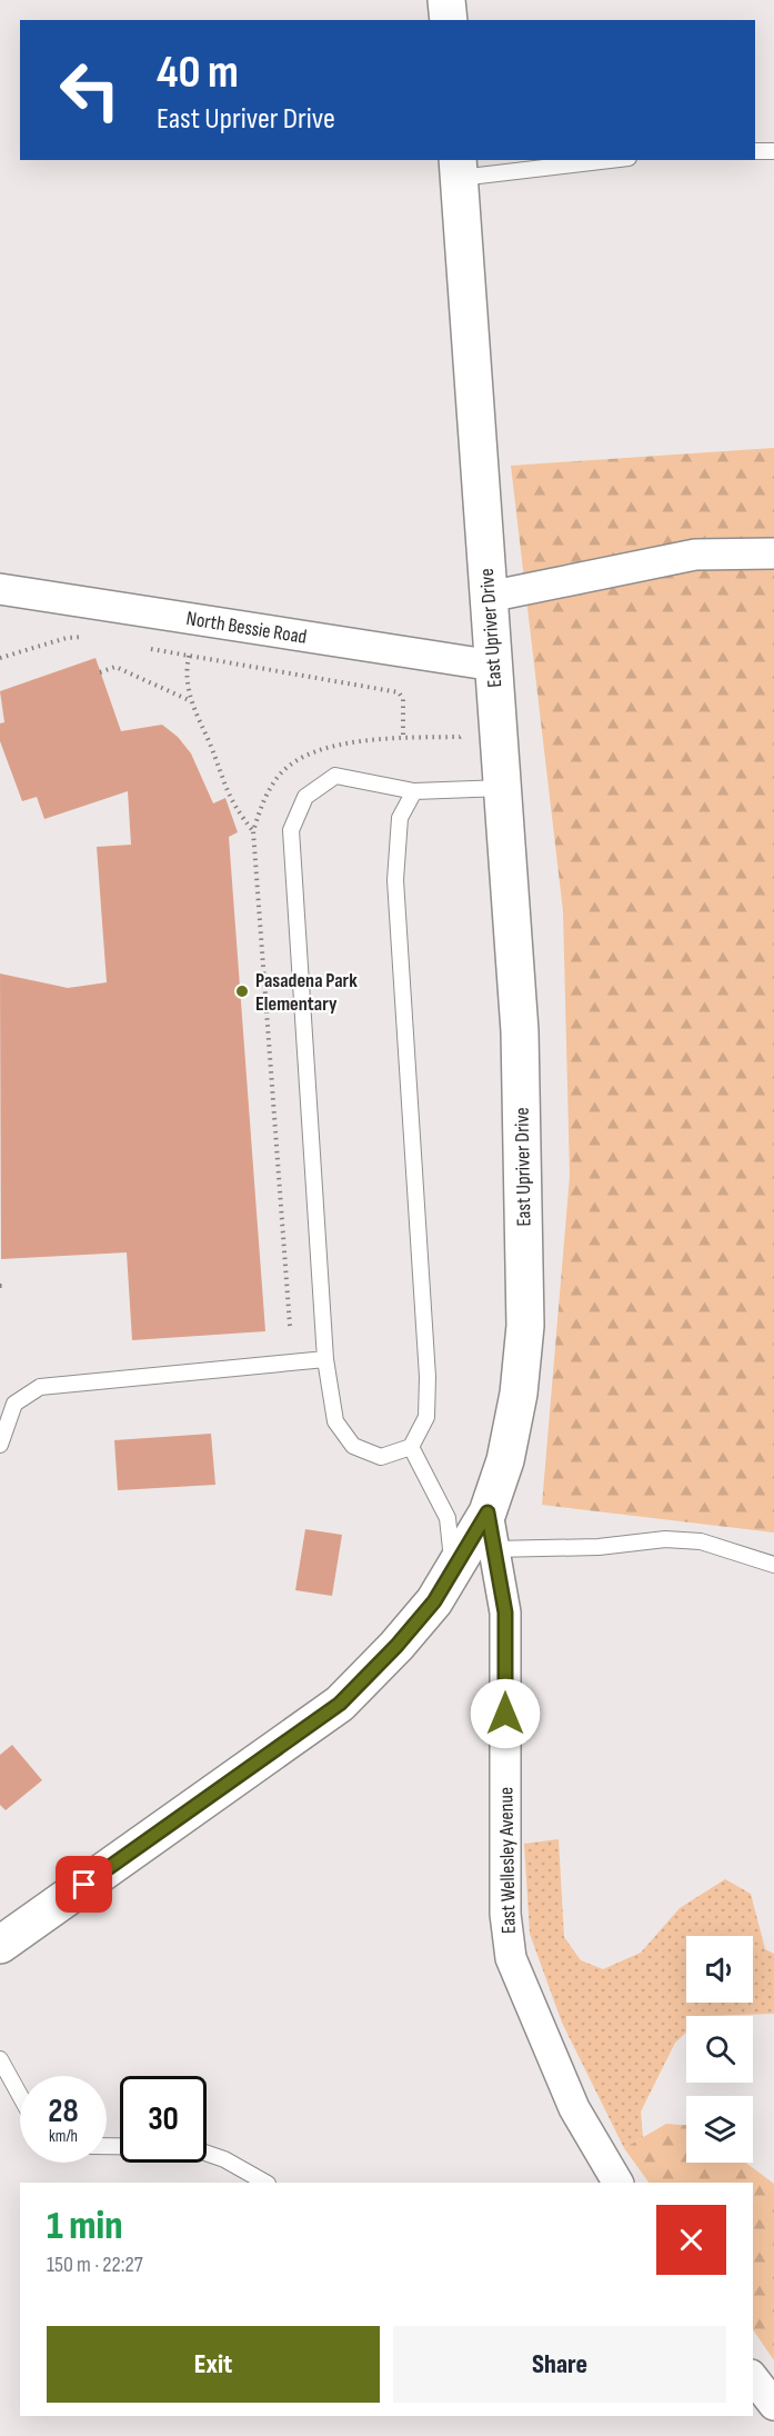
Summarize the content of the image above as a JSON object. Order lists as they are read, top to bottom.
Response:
{
  "streets": {
    "main road": ["East Upriver Drive"],
    "street": ["North Bessie Road", "East Wellesley Avenue"]
  },
  "crossings": [
    ["North Bessie Road", "East Upriver Drive"],
    ["East Upriver Drive", "East Wellesley Avenue"]
  ],
  "places": ["Pasadena Park Elementary"],
  "page": {
    "turn": ["40 m", "East Upriver Drive"],
    "speed": "28 km/h",
    "limit": "30",
    "heading": ["1 min", "150 m · 22:27"],
    "buttons": ["Exit", "Share"]
  }
}
